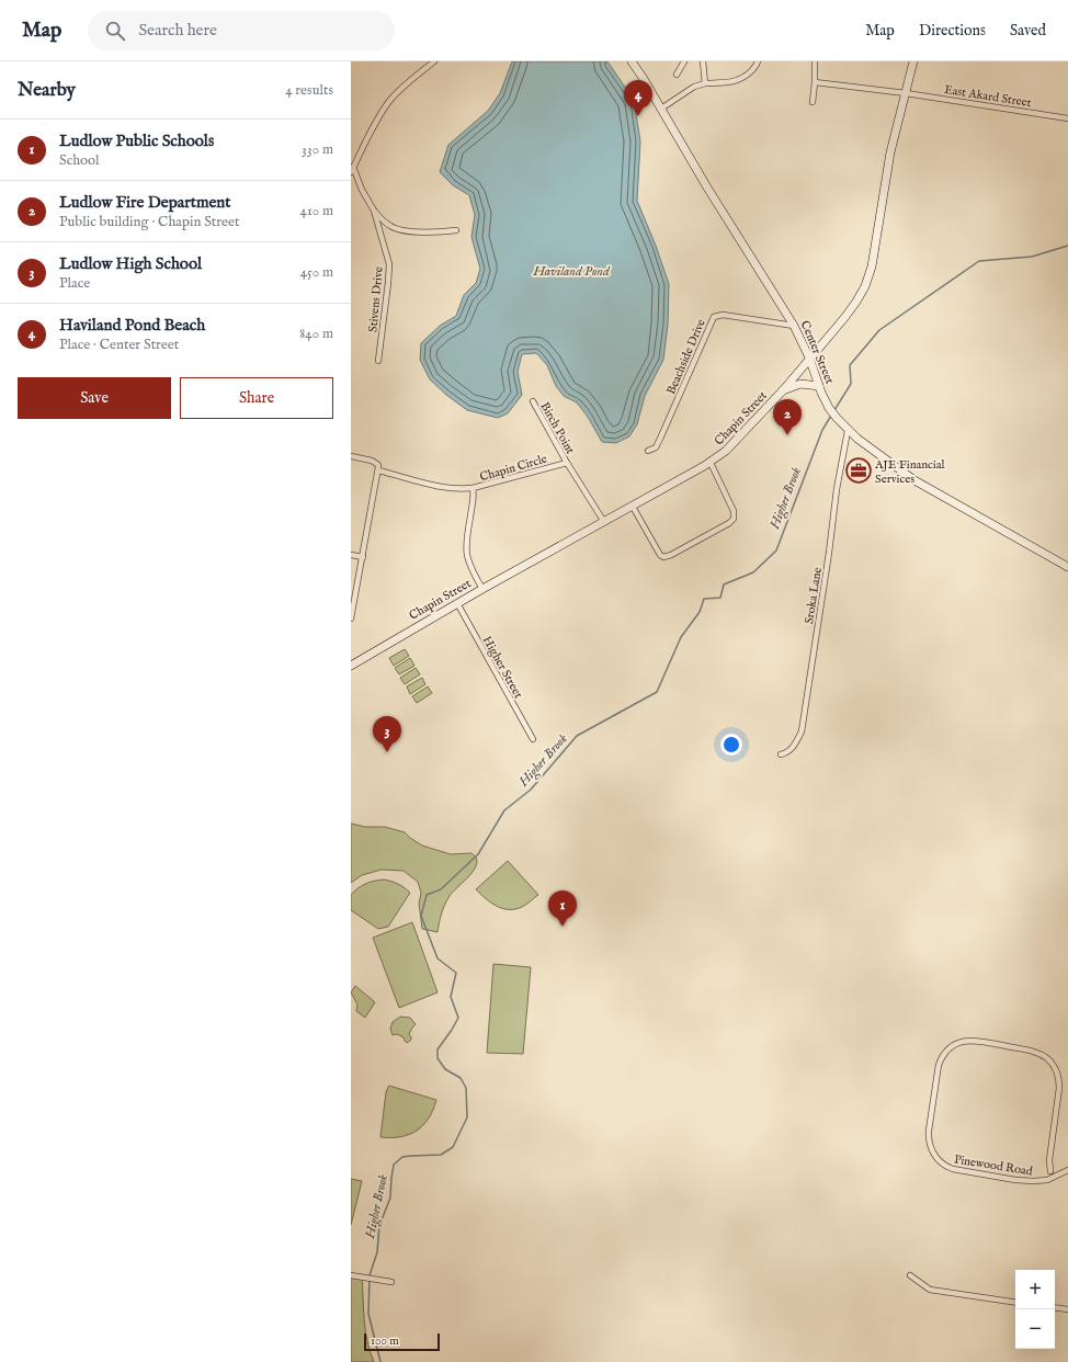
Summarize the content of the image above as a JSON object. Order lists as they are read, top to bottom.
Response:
{
  "streets": {
    "main road": ["Center Street", "Chapin Street"],
    "street": [
      "East Akard Street",
      "Stivens Drive",
      "Beachside Drive",
      "Birch Point",
      "Chapin Circle",
      "Sroka Lane",
      "Higher Street",
      "Pinewood Road"
    ]
  },
  "crossings": [
    ["East Akard Street", "Chapin Street"],
    ["Center Street", "Beachside Drive"],
    ["Center Street", "Chapin Street"],
    ["Center Street", "Sroka Lane"],
    ["Chapin Street", "Chapin Circle"],
    ["Chapin Street", "Higher Street"],
    ["Birch Point", "Chapin Circle"]
  ],
  "water": ["Haviland Pond", "Higher Brook"],
  "places": {
    "office": ["AJE Financial Services"]
  },
  "scale_bar": "100 m",
  "page": {
    "header": "Map",
    "search": "Search here",
    "nav": ["Map", "Directions", "Saved"],
    "heading": ["Nearby", "4 results"],
    "pins": [
      "4",
      "2",
      "3",
      "1"
    ],
    "list": [
      {
        "mark": "1",
        "name": "Ludlow Public Schools",
        "note": "School",
        "value": "330 m"
      },
      {
        "mark": "2",
        "name": "Ludlow Fire Department",
        "note": "Public building · Chapin Street",
        "value": "410 m"
      },
      {
        "mark": "3",
        "name": "Ludlow High School",
        "note": "Place",
        "value": "450 m"
      },
      {
        "mark": "4",
        "name": "Haviland Pond Beach",
        "note": "Place · Center Street",
        "value": "840 m"
      }
    ],
    "buttons": ["Save", "Share"],
    "map_buttons": ["+", "−"],
    "scale": "100 m"
  }
}
